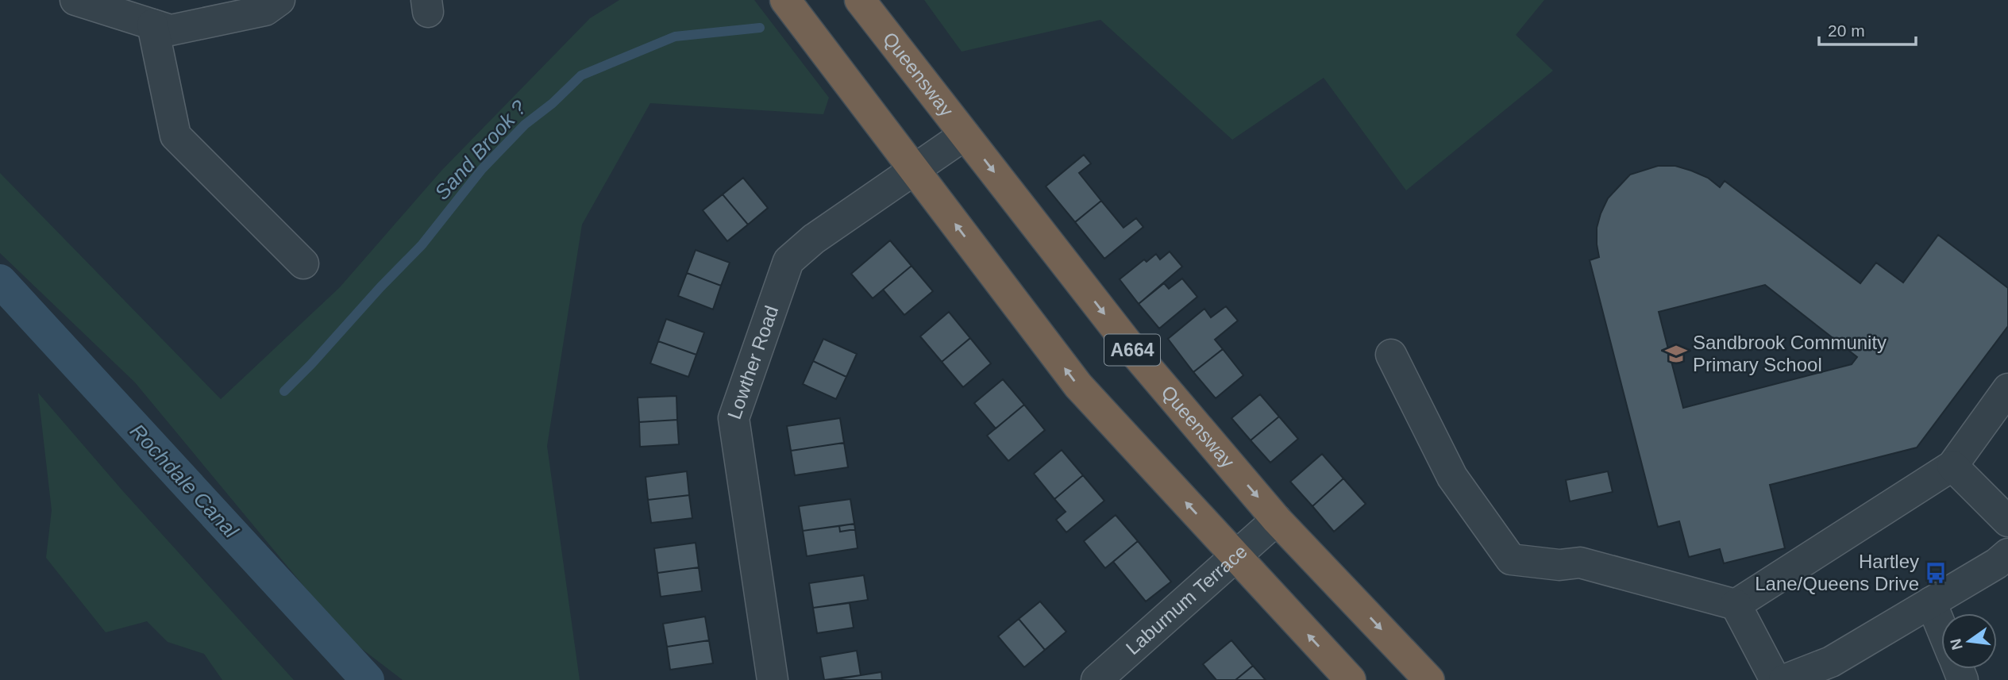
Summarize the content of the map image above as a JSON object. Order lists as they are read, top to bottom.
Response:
{
  "streets": {
    "highway": ["Queensway", "A664"],
    "street": ["Lowther Road", "Laburnum Terrace"]
  },
  "crossings": [
    ["Queensway", "Lowther Road"],
    ["Queensway", "Laburnum Terrace"]
  ],
  "water": ["Sand Brook ?", "Rochdale Canal"],
  "places": {
    "school or university": ["Sandbrook Community Primary School"],
    "bus stop": ["Hartley Lane/Queens Drive"]
  },
  "scale_bar": "20 m",
  "north": "left"
}
